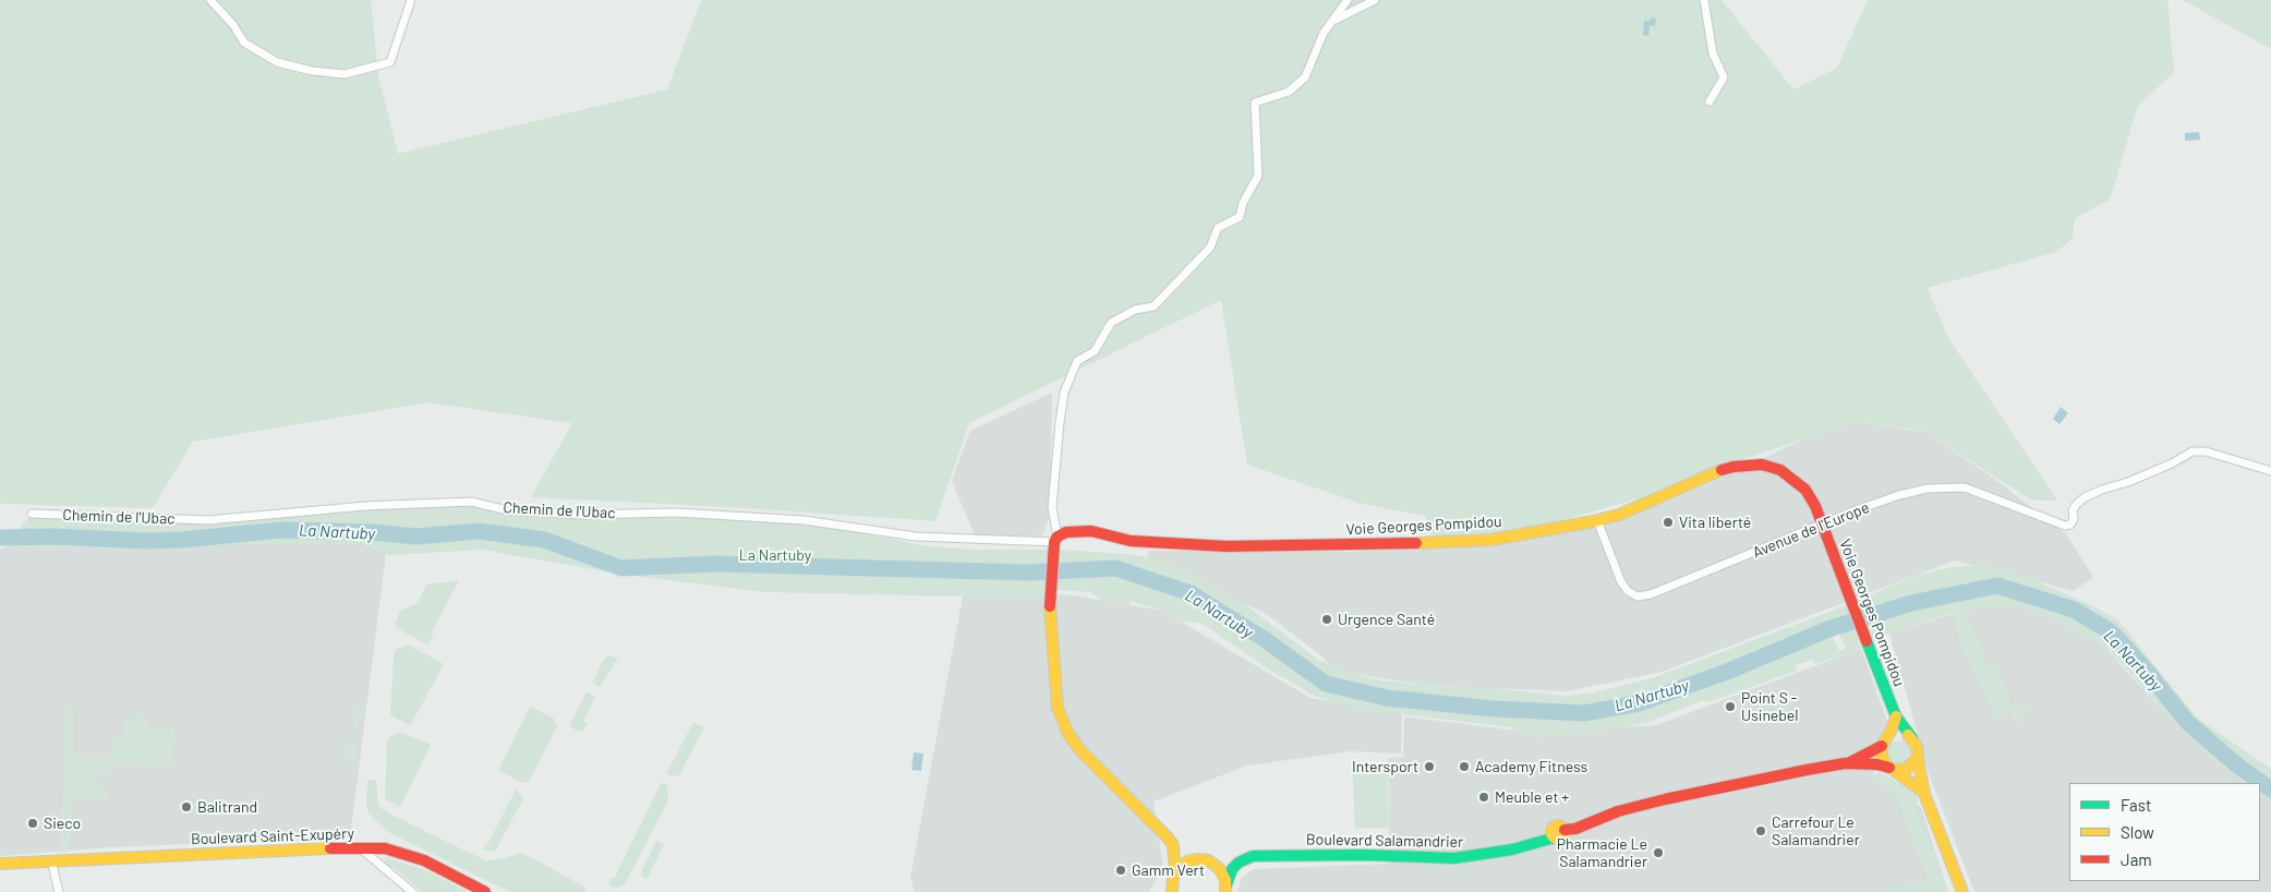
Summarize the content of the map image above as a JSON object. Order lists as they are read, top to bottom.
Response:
{
  "streets": {
    "main road": ["Voie Georges Pompidou", "Boulevard Saint-Exupéry", "Boulevard Salamandrier"],
    "street": ["Chemin de l'Ubac", "Avenue de l'Europe"]
  },
  "crossings": [
    ["Chemin de l'Ubac", "Voie Georges Pompidou"],
    ["Voie Georges Pompidou", "Avenue de l'Europe"],
    ["Voie Georges Pompidou", "Boulevard Salamandrier"]
  ],
  "water": ["La Nartuby"],
  "parks": ["La Nartuby"],
  "places": [
    "Vita liberté",
    "Urgence Santé",
    "Point S - Usinebel",
    "Intersport",
    "Academy Fitness",
    "Meuble et +",
    "Balitrand",
    "Sieco",
    "Carrefour Le Salamandrier",
    "Pharmacie Le Salamandrier",
    "Gamm Vert"
  ],
  "legend": ["Fast", "Slow", "Jam"]
}
